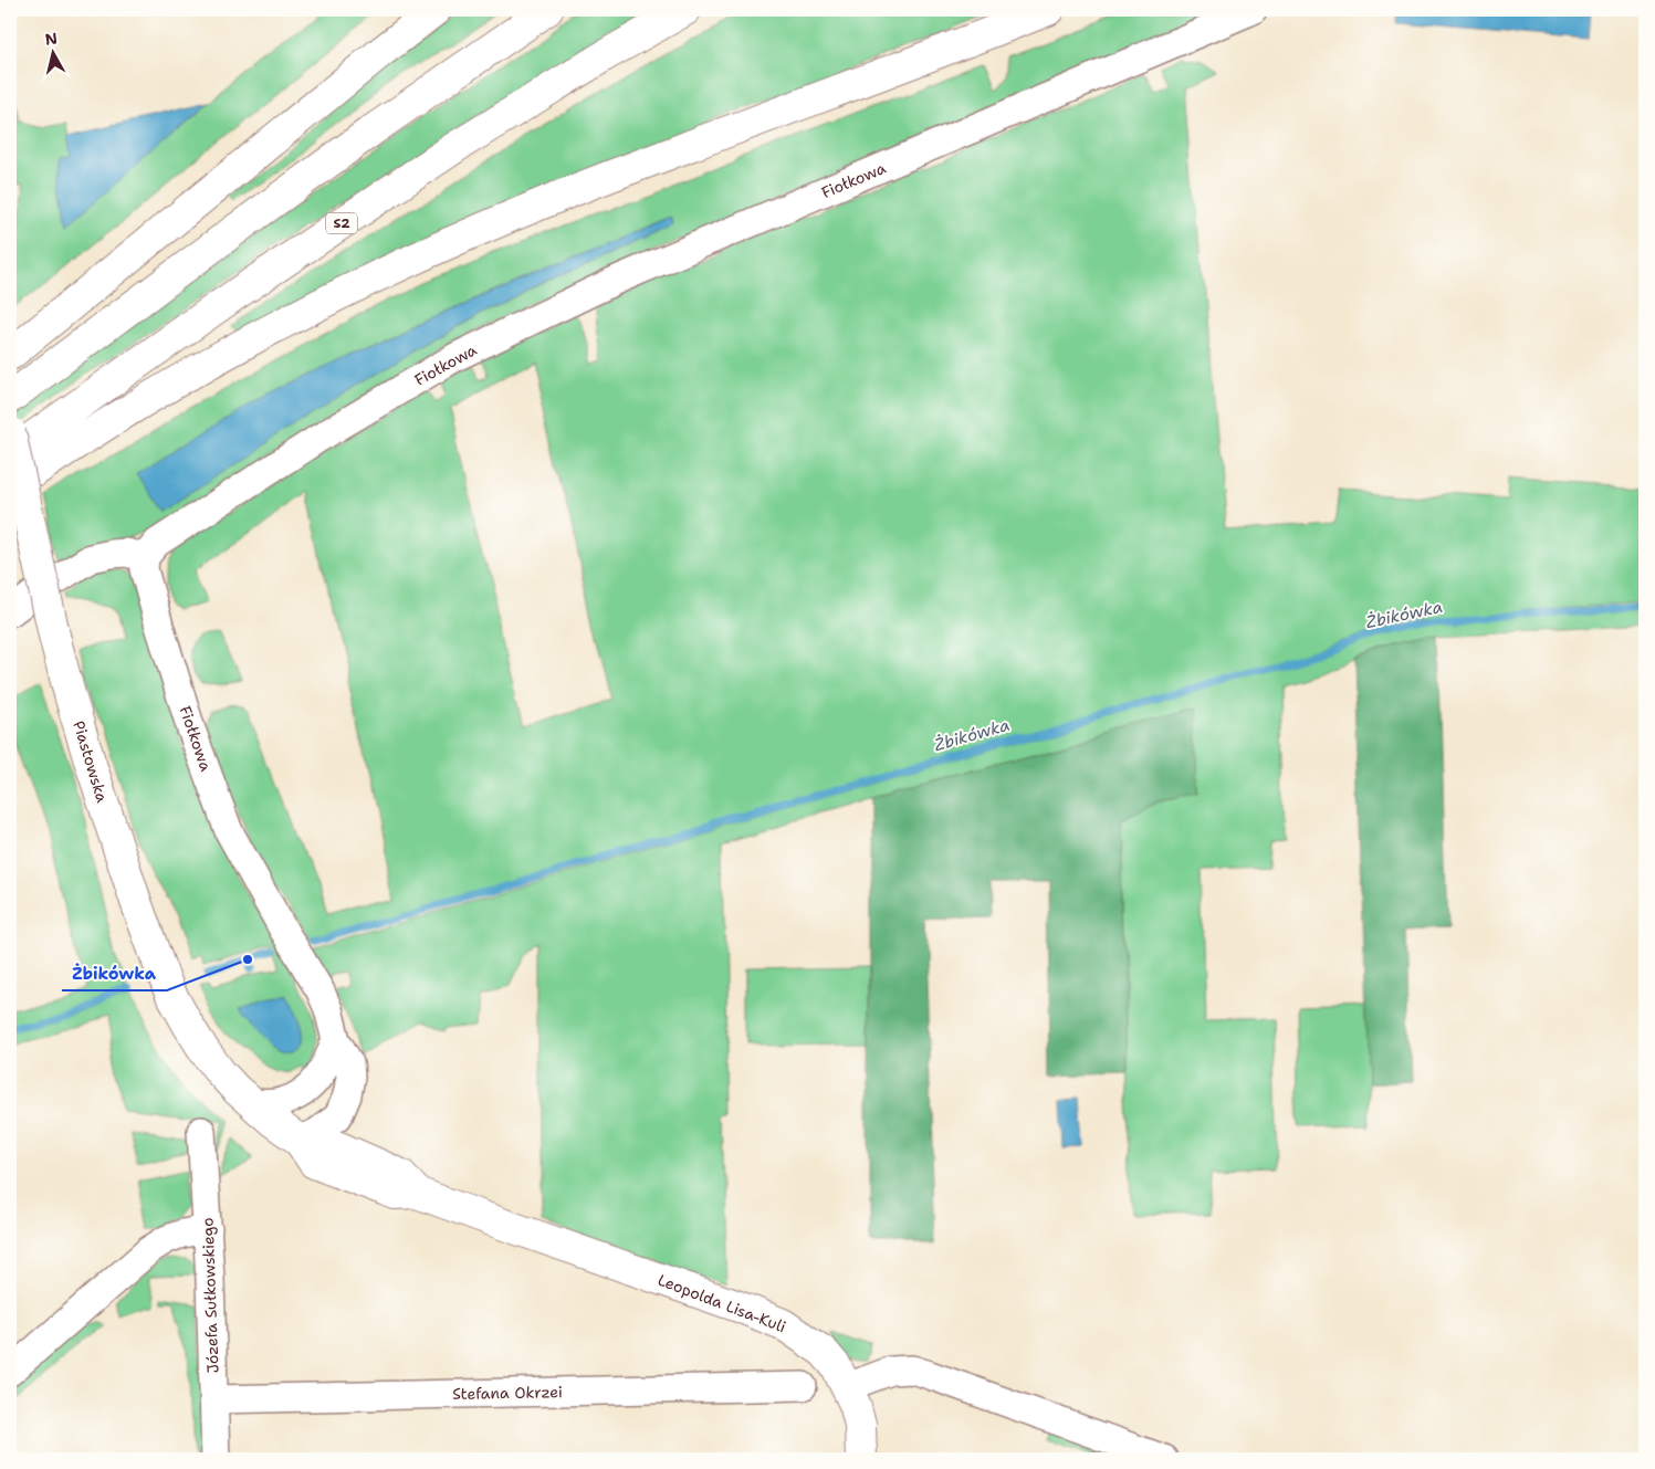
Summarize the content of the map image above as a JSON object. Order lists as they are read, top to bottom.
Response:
{
  "streets": {
    "main road": ["S2", "Piastowska", "Leopolda Lisa-Kuli"],
    "street": ["Fiołkowa", "Józefa Sułkowskiego", "Stefana Okrzei"]
  },
  "crossings": [
    ["Fiołkowa", "Leopolda Lisa-Kuli"],
    ["Piastowska", "Leopolda Lisa-Kuli"],
    ["Józefa Sułkowskiego", "Stefana Okrzei"]
  ],
  "water": ["Żbikówka"],
  "places": ["Żbikówka"],
  "north": "top"
}
